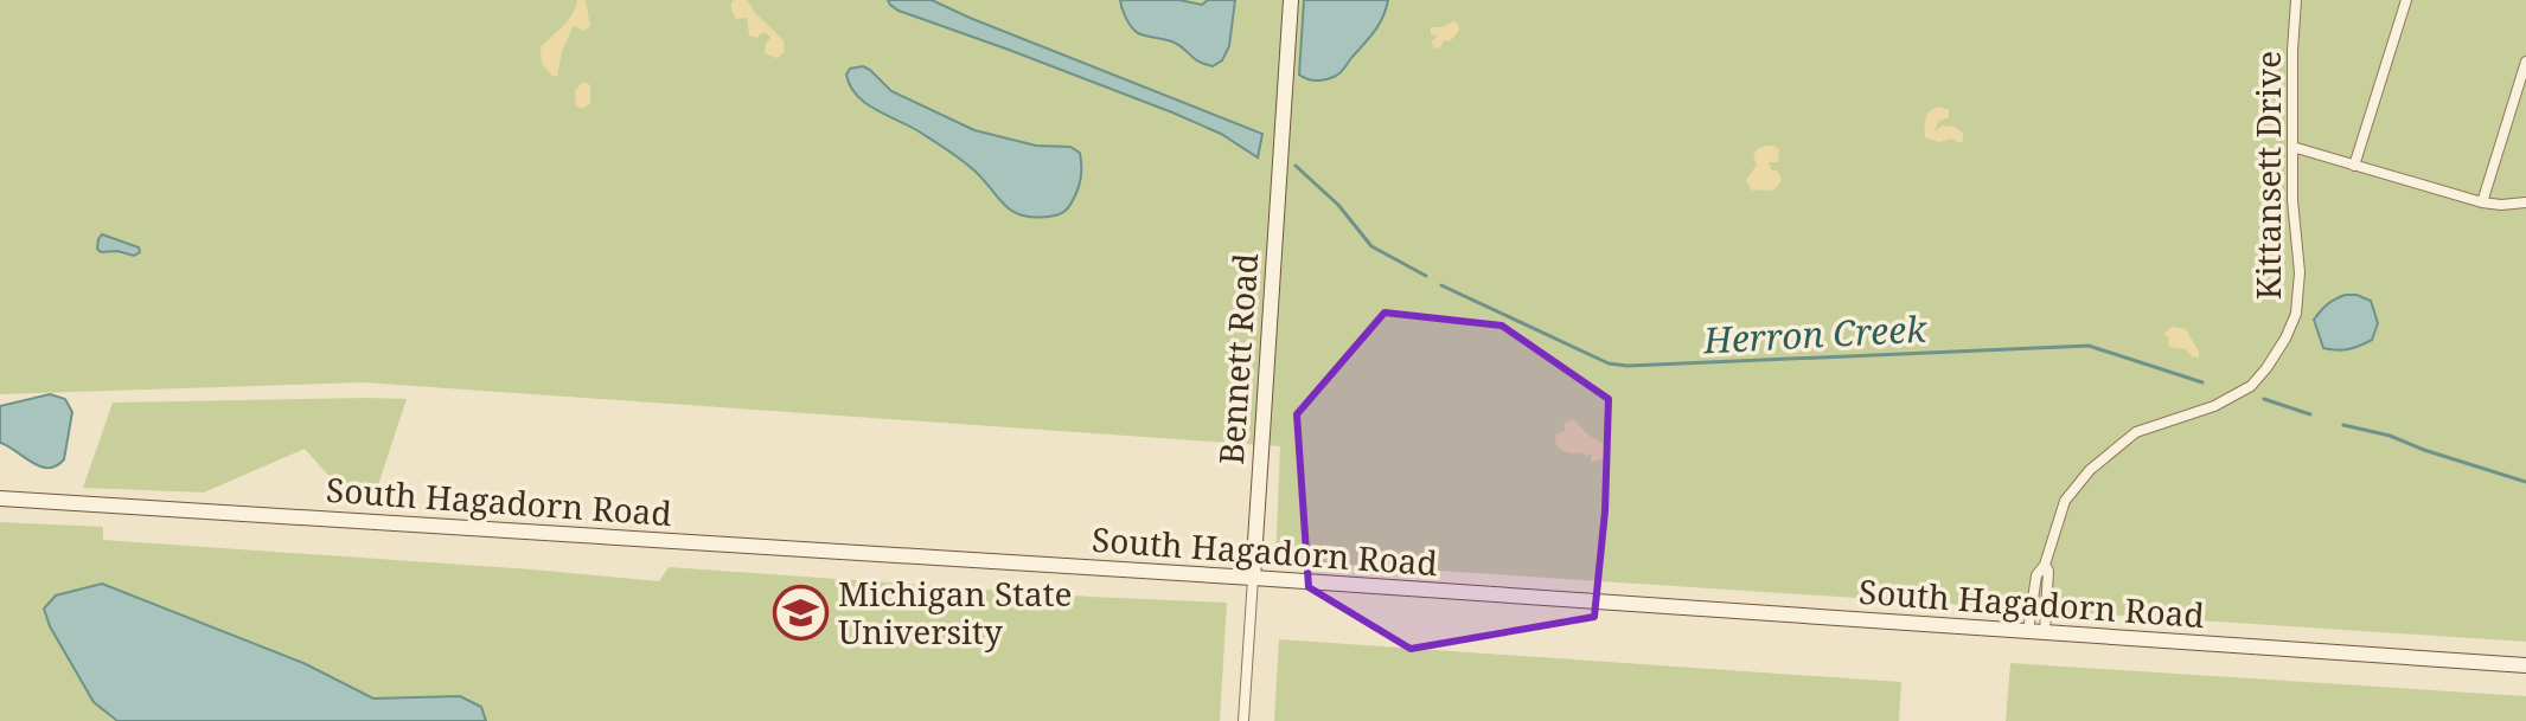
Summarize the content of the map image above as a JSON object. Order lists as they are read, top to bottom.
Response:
{
  "streets": {
    "street": ["Kittansett Drive", "Bennett Road", "South Hagadorn Road"]
  },
  "crossings": [
    ["Kittansett Drive", "South Hagadorn Road"],
    ["Bennett Road", "South Hagadorn Road"]
  ],
  "water": ["Herron Creek"],
  "places": {
    "school or university": ["Michigan State University"]
  }
}
